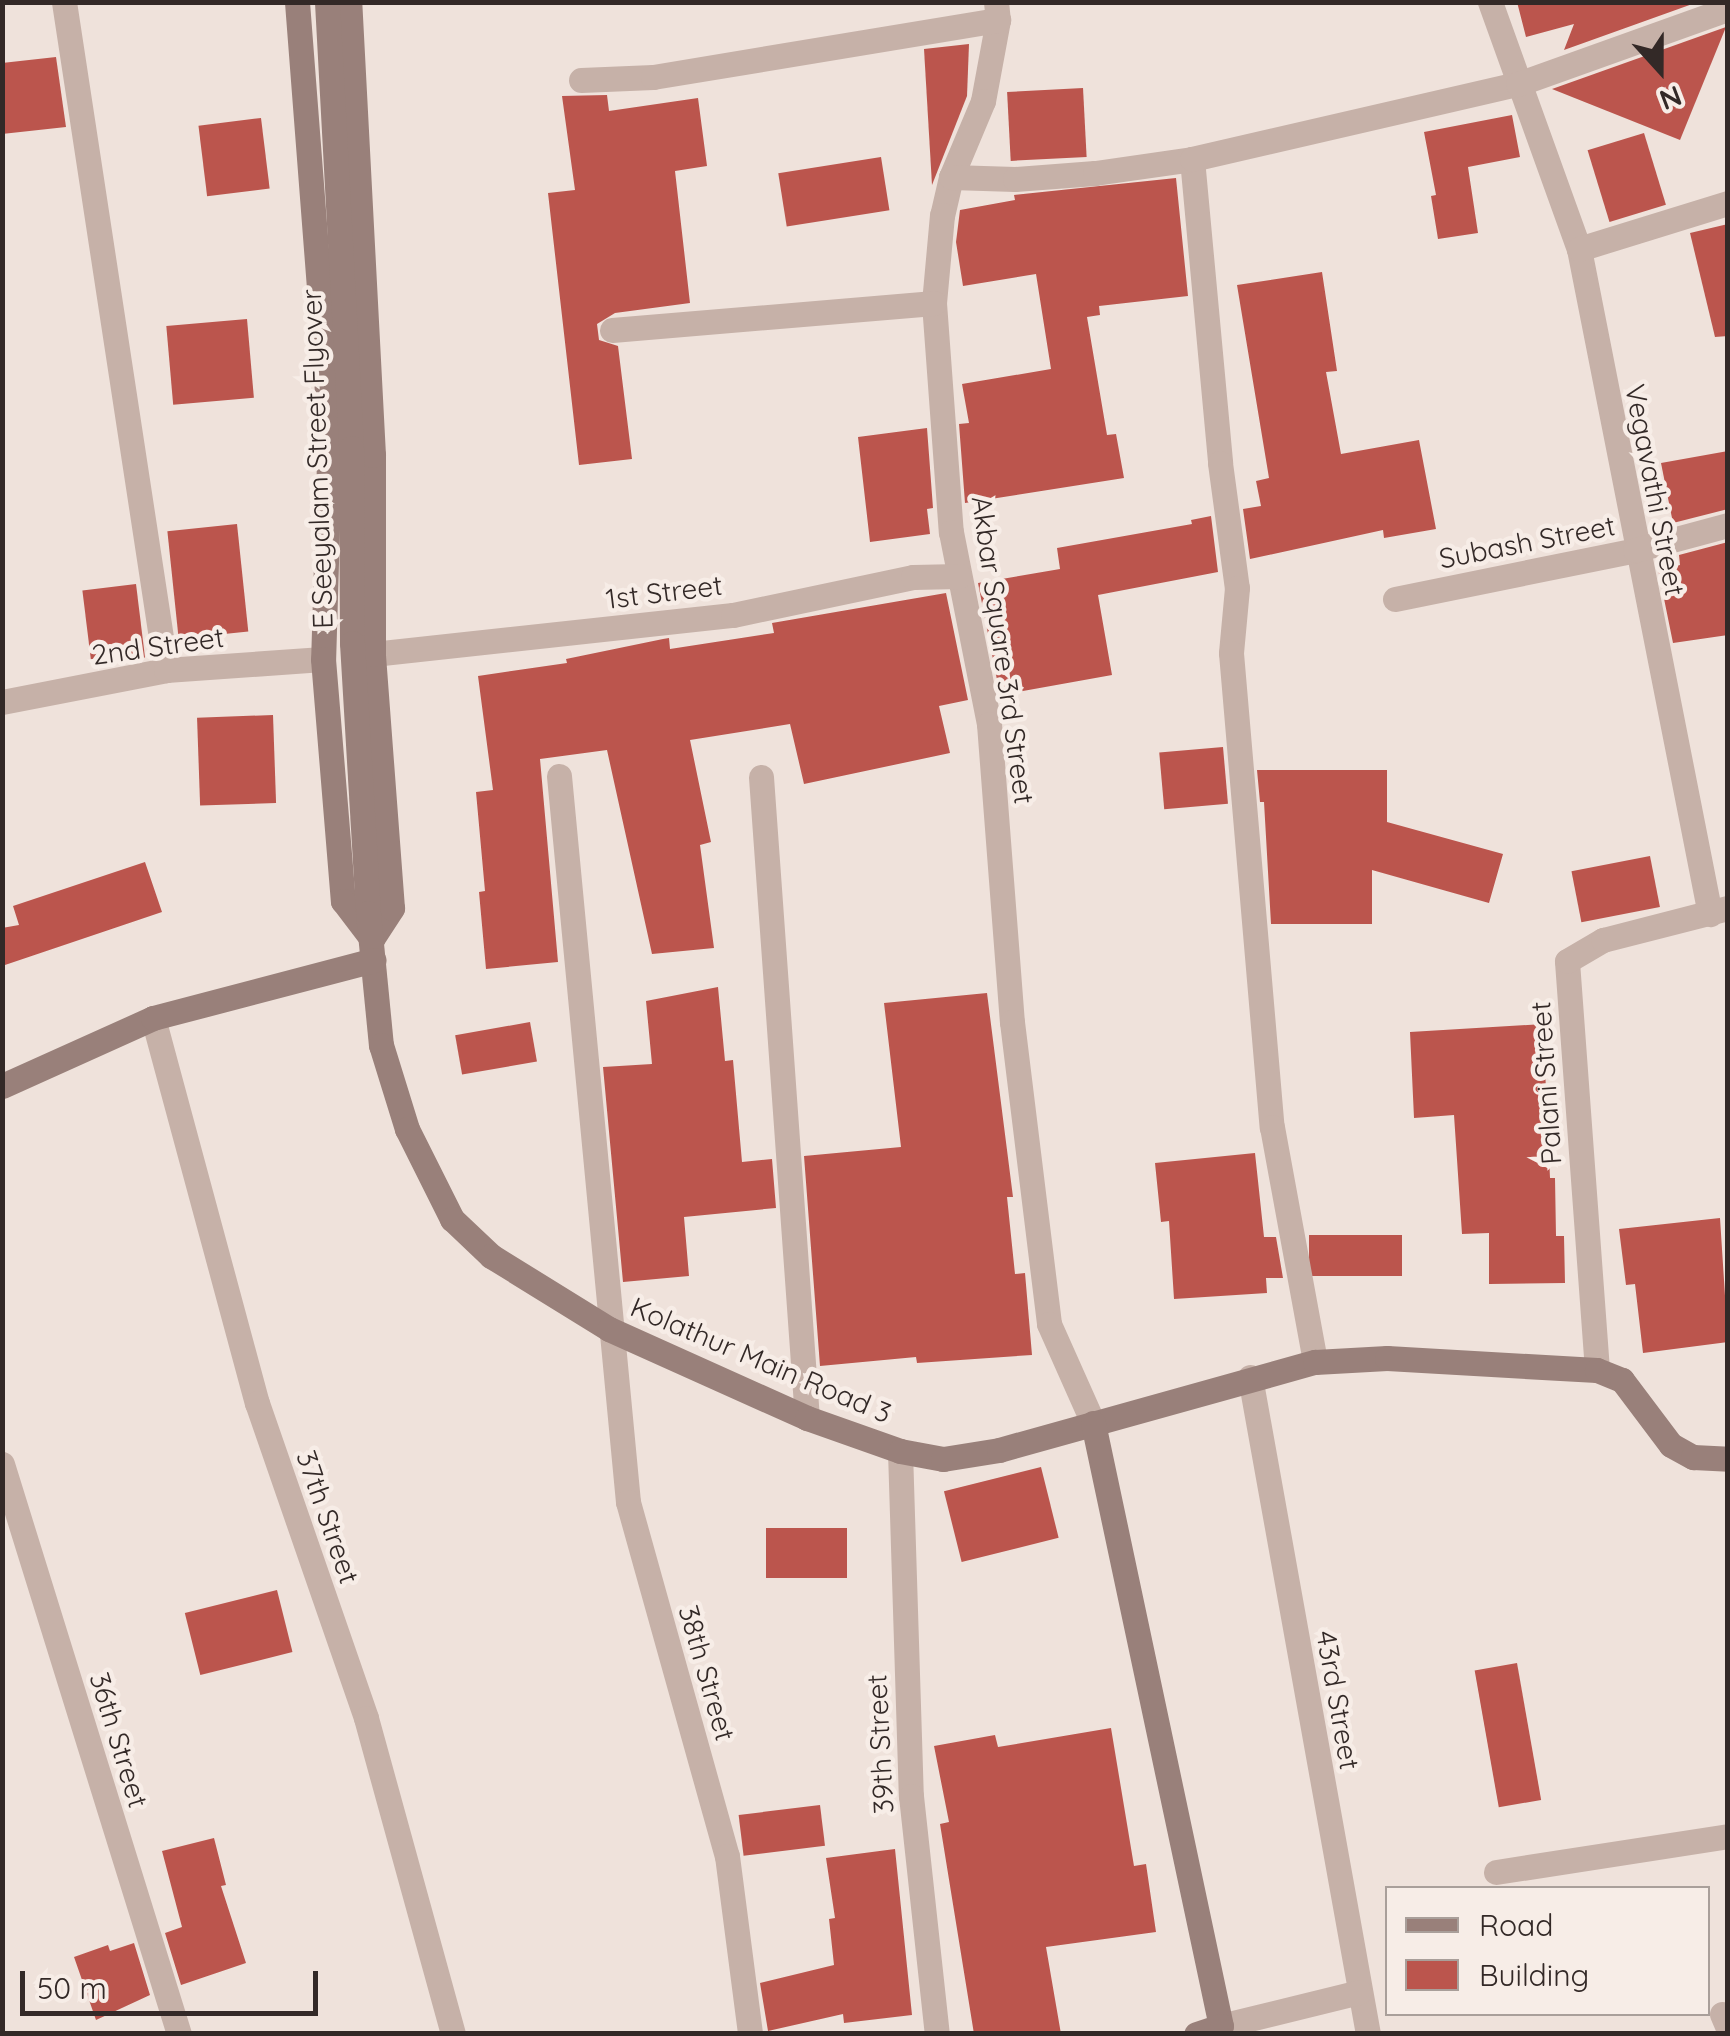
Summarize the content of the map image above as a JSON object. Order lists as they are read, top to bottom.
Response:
{
  "streets": {
    "street": [
      "E Seeyalam Street Flyover",
      "Vegavathi Street",
      "Subash Street",
      "1st Street",
      "2nd Street",
      "Akbar Square 3rd Street",
      "Palani Street",
      "Kolathur Main Road 3",
      "37th Street",
      "38th Street",
      "43rd Street",
      "36th Street",
      "39th Street"
    ]
  },
  "crossings": [
    ["E Seeyalam Street Flyover", "Kolathur Main Road 3"],
    ["Vegavathi Street", "Subash Street"],
    ["Vegavathi Street", "Palani Street"],
    ["1st Street", "Akbar Square 3rd Street"],
    ["Akbar Square 3rd Street", "Kolathur Main Road 3"],
    ["Palani Street", "Kolathur Main Road 3"],
    ["Kolathur Main Road 3", "38th Street"],
    ["Kolathur Main Road 3", "43rd Street"],
    ["Kolathur Main Road 3", "39th Street"]
  ],
  "legend": ["Road", "Building"],
  "scale_bar": "50 m",
  "north": "bottom"
}
